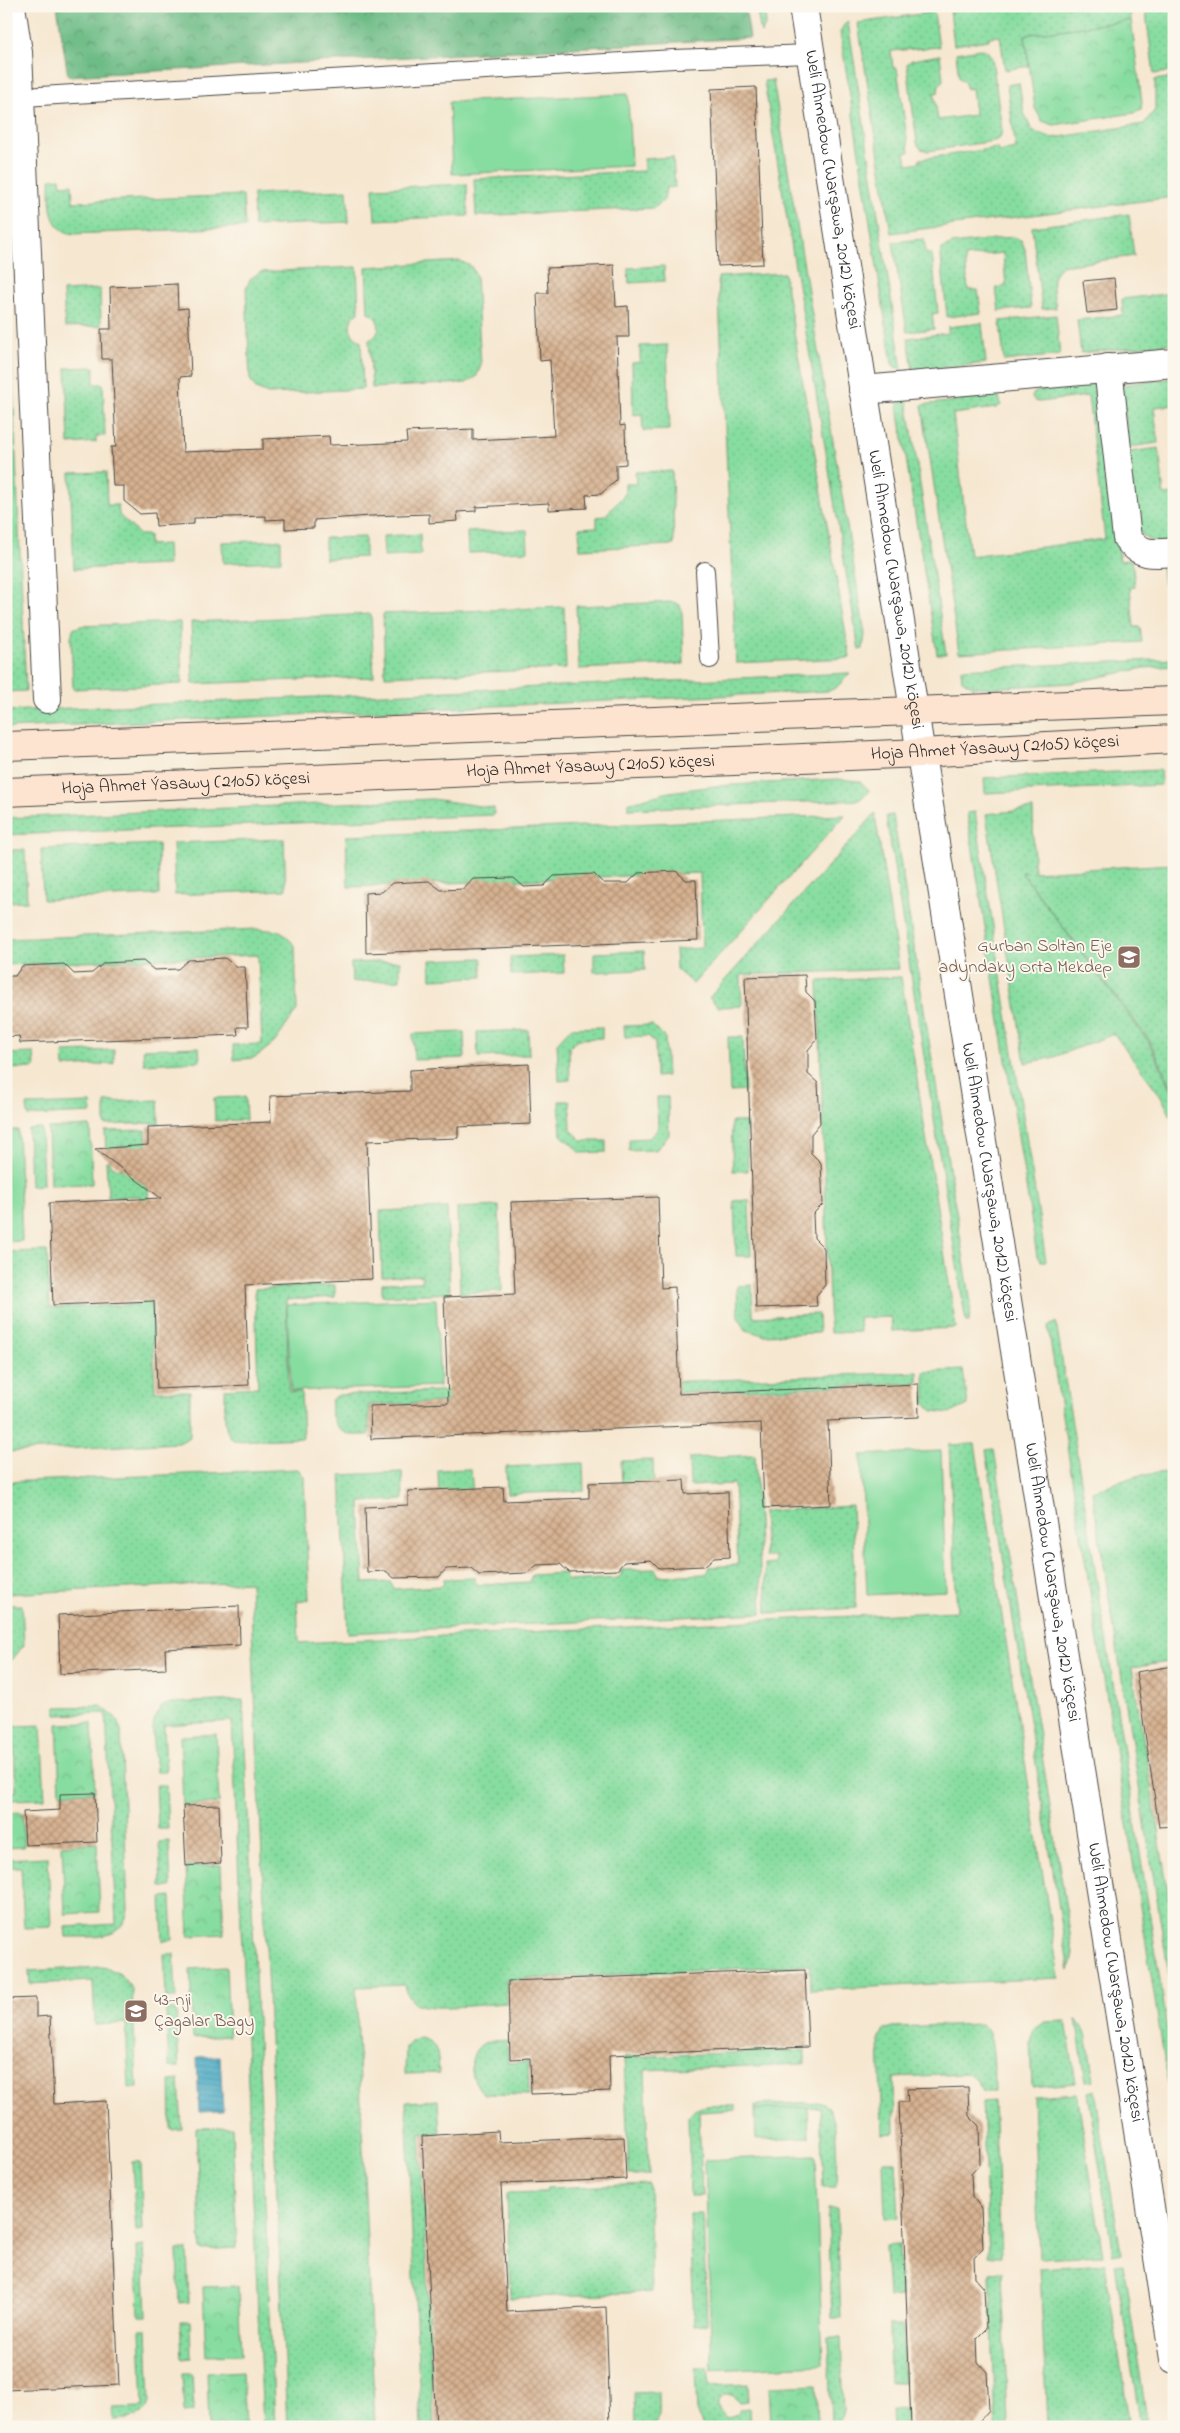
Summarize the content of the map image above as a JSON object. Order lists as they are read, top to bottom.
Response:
{
  "streets": {
    "main road": ["Hoja Ahmet Ýasawy (2105) köçesi"],
    "street": ["Weli Ahmedow (Warşawa, 2012) köçesi"]
  },
  "crossings": [
    ["Weli Ahmedow (Warşawa, 2012) köçesi", "Hoja Ahmet Ýasawy (2105) köçesi"]
  ],
  "places": {
    "school or university": ["Gurban Soltan Eje adyndaky Orta Mekdep", "43-nji Çagalar Bagy"]
  }
}
